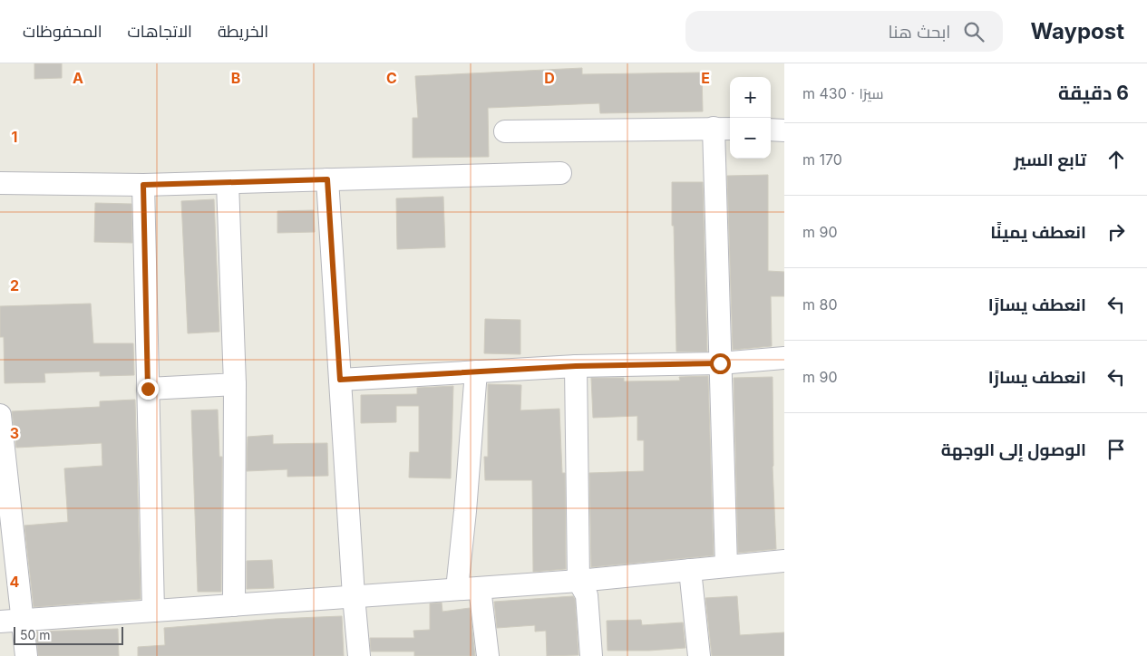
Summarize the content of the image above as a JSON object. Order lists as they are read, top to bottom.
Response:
{
  "scale_bar": "50 m",
  "page": {
    "header": "Waypost",
    "search": "ابحث هنا",
    "nav": ["الخريطة", "الاتجاهات", "المحفوظات"],
    "heading": ["6 دقيقة", "سيرًا · 430 m"],
    "map_buttons": ["+", "−"],
    "list": [
      ["تابع السير", "170 m"],
      ["انعطف يمينًا", "90 m"],
      ["انعطف يسارًا", "80 m"],
      ["انعطف يسارًا", "90 m"],
      "الوصول إلى الوجهة"
    ],
    "scale": "50 m"
  },
  "grid": {
    "columns": [
      "A",
      "B",
      "C",
      "D",
      "E"
    ],
    "rows": [
      "1",
      "2",
      "3",
      "4"
    ]
  }
}
